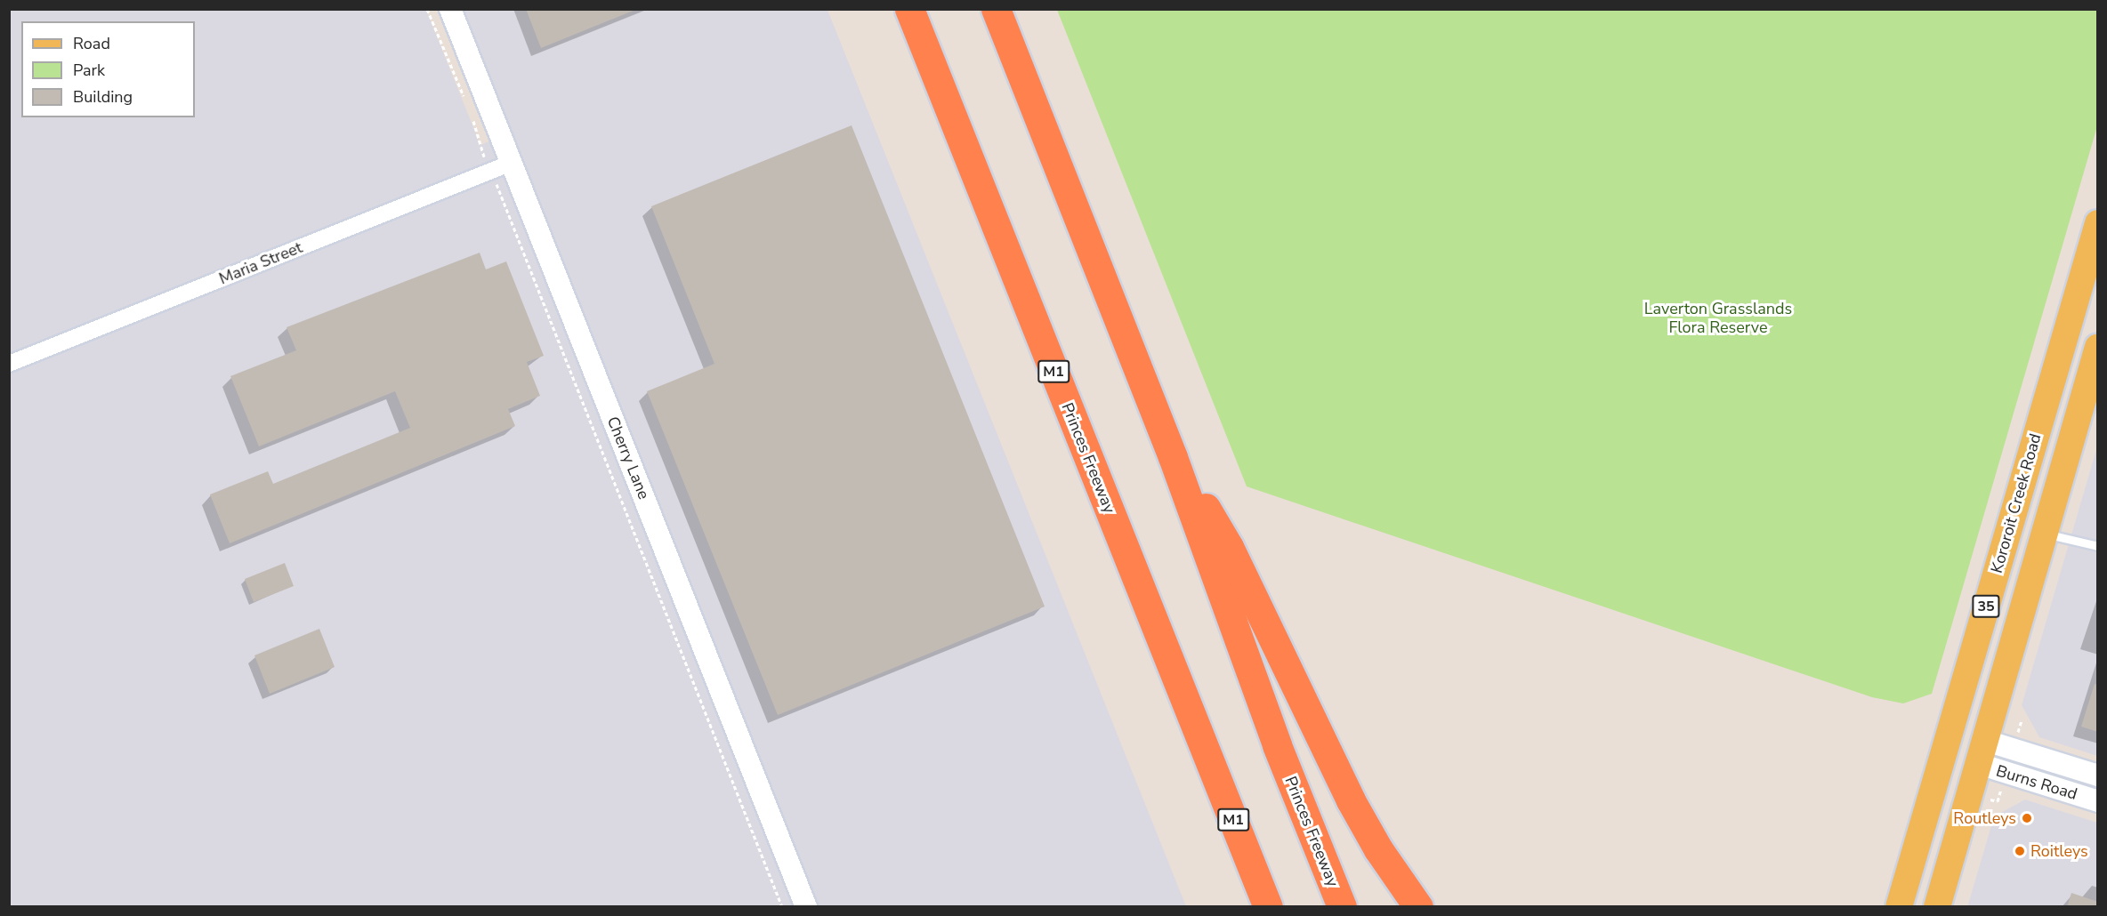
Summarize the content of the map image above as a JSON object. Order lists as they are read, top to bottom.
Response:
{
  "streets": {
    "highway": ["M1", "Princes Freeway"],
    "main road": ["Kororoit Creek Road", "35"],
    "street": ["Maria Street", "Cherry Lane", "Burns Road"]
  },
  "crossings": [
    ["Maria Street", "Cherry Lane"],
    ["35", "Burns Road"]
  ],
  "parks": ["Laverton Grasslands Flora Reserve"],
  "places": ["Routleys", "Roitleys"],
  "legend": ["Road", "Park", "Building"]
}
